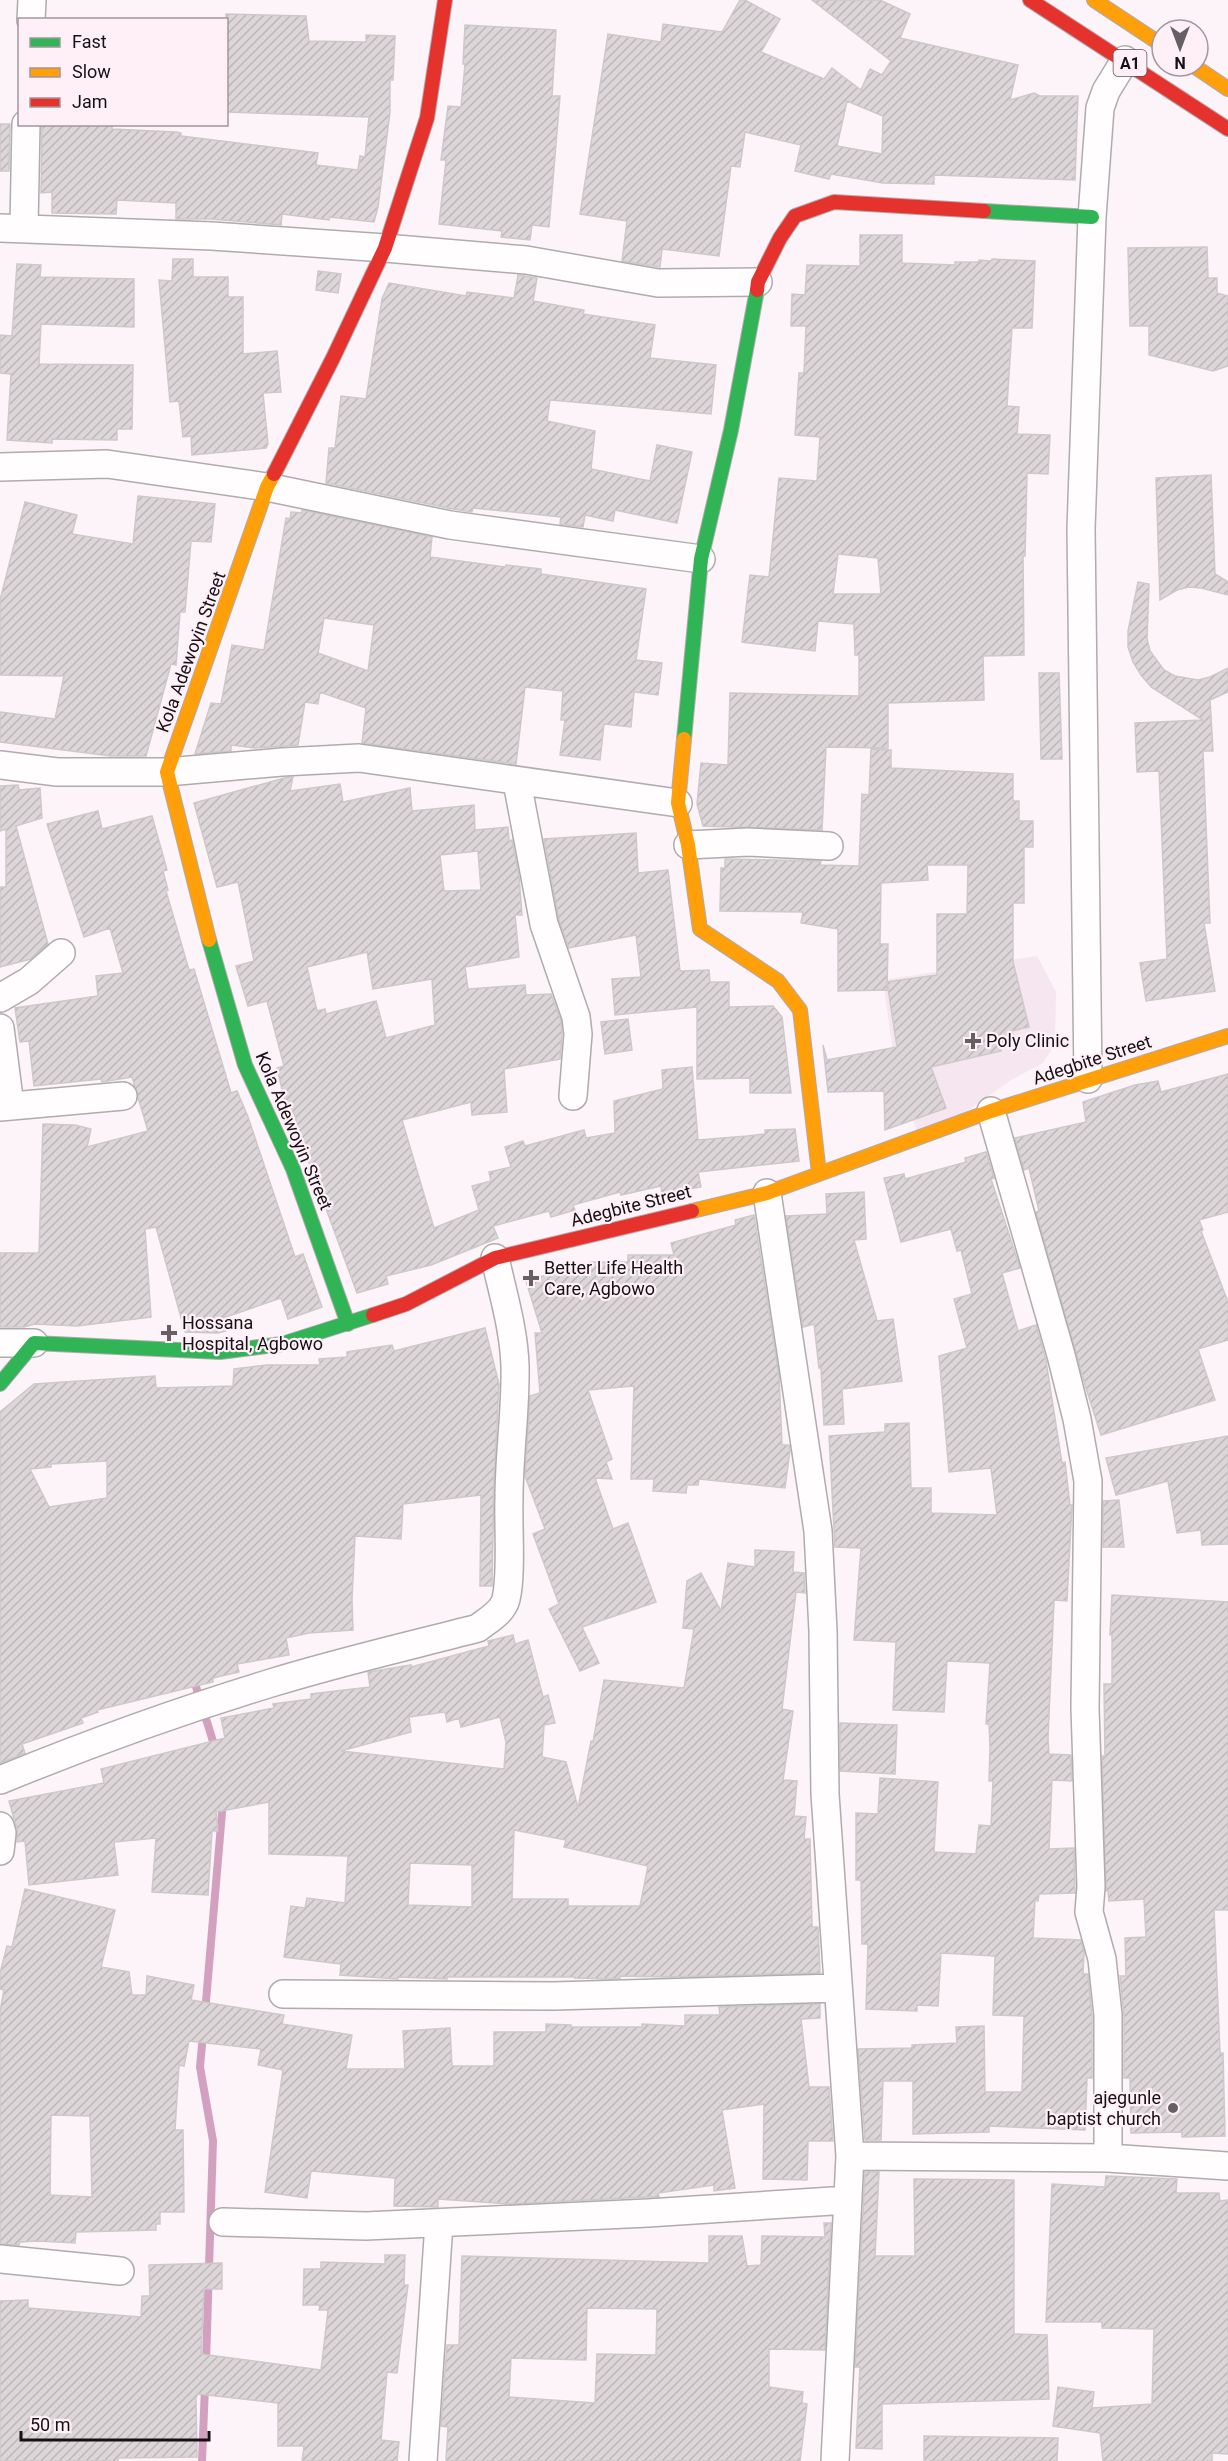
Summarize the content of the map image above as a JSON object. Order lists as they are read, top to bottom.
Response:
{
  "streets": {
    "main road": ["A1", "Kola Adewoyin Street", "Adegbite Street"]
  },
  "crossings": [
    ["Kola Adewoyin Street", "Adegbite Street"]
  ],
  "places": {
    "health": ["Poly Clinic", "Better Life Health Care, Agbowo", "Hossana Hospital, Agbowo"],
    "other": ["ajegunle baptist church"]
  },
  "legend": ["Fast", "Slow", "Jam"],
  "scale_bar": "50 m",
  "north": "bottom"
}
